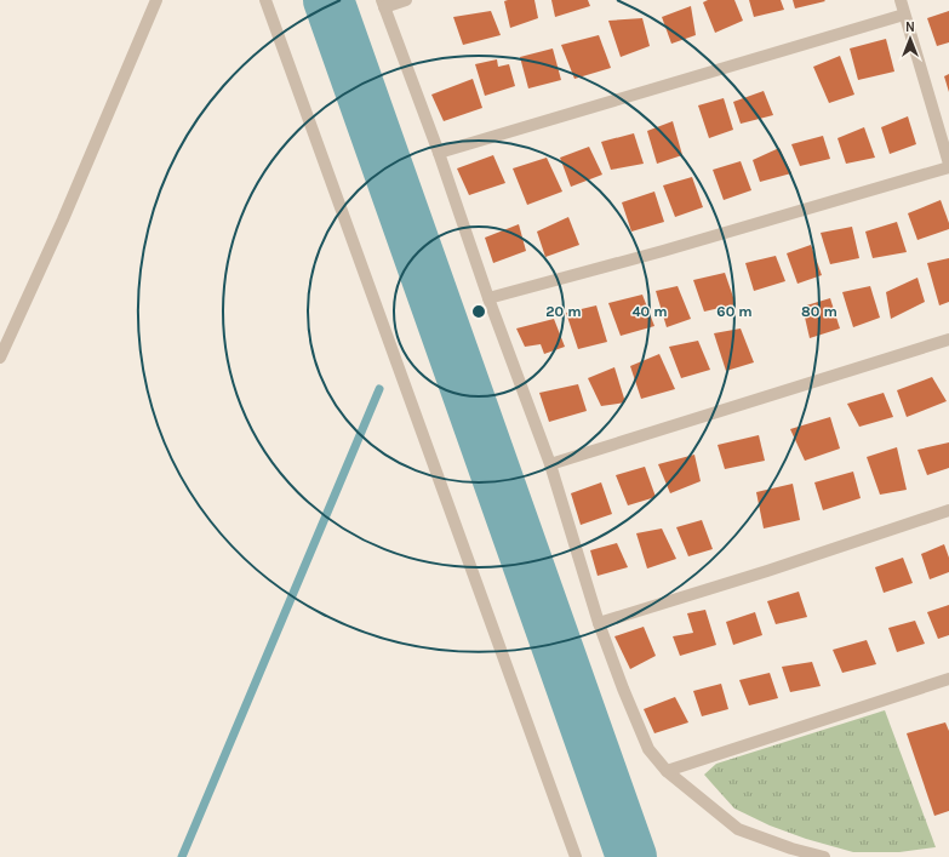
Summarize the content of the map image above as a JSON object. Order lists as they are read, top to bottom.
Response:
{
  "north": "top",
  "rings": [
    "20 m",
    "40 m",
    "60 m",
    "80 m"
  ]
}
